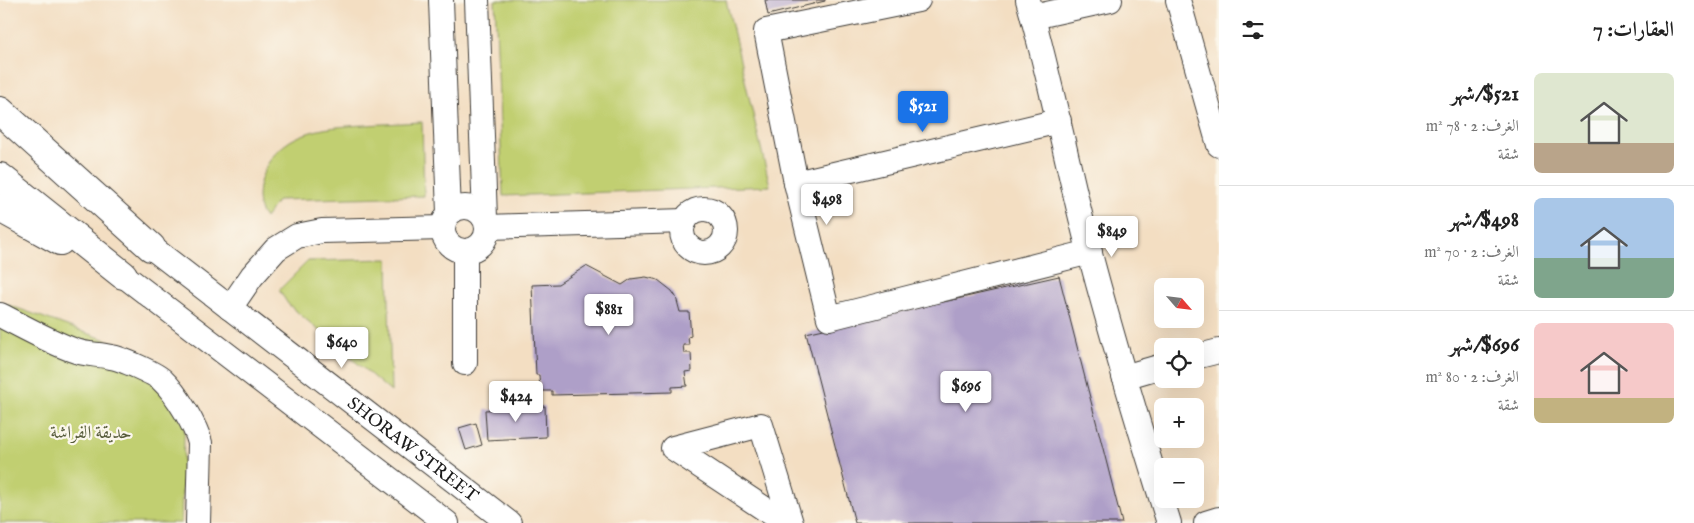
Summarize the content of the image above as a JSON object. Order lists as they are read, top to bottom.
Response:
{
  "streets": {
    "street": ["SHORAW STREET"]
  },
  "parks": ["حديقة الفراشة"],
  "north": "bottom right",
  "page": {
    "heading": "العقارات: 7",
    "list": [
      {
        "name": "$521/شهر",
        "note": "الغرف: 2 · 78 m² · شقة"
      },
      {
        "name": "$498/شهر",
        "note": "الغرف: 2 · 70 m² · شقة"
      },
      {
        "name": "$696/شهر",
        "note": "الغرف: 2 · 80 m² · شقة"
      }
    ],
    "price": [
      "$521",
      "$498",
      "$849",
      "$881",
      "$640",
      "$696",
      "$424"
    ],
    "map_buttons": ["+", "−"]
  }
}
